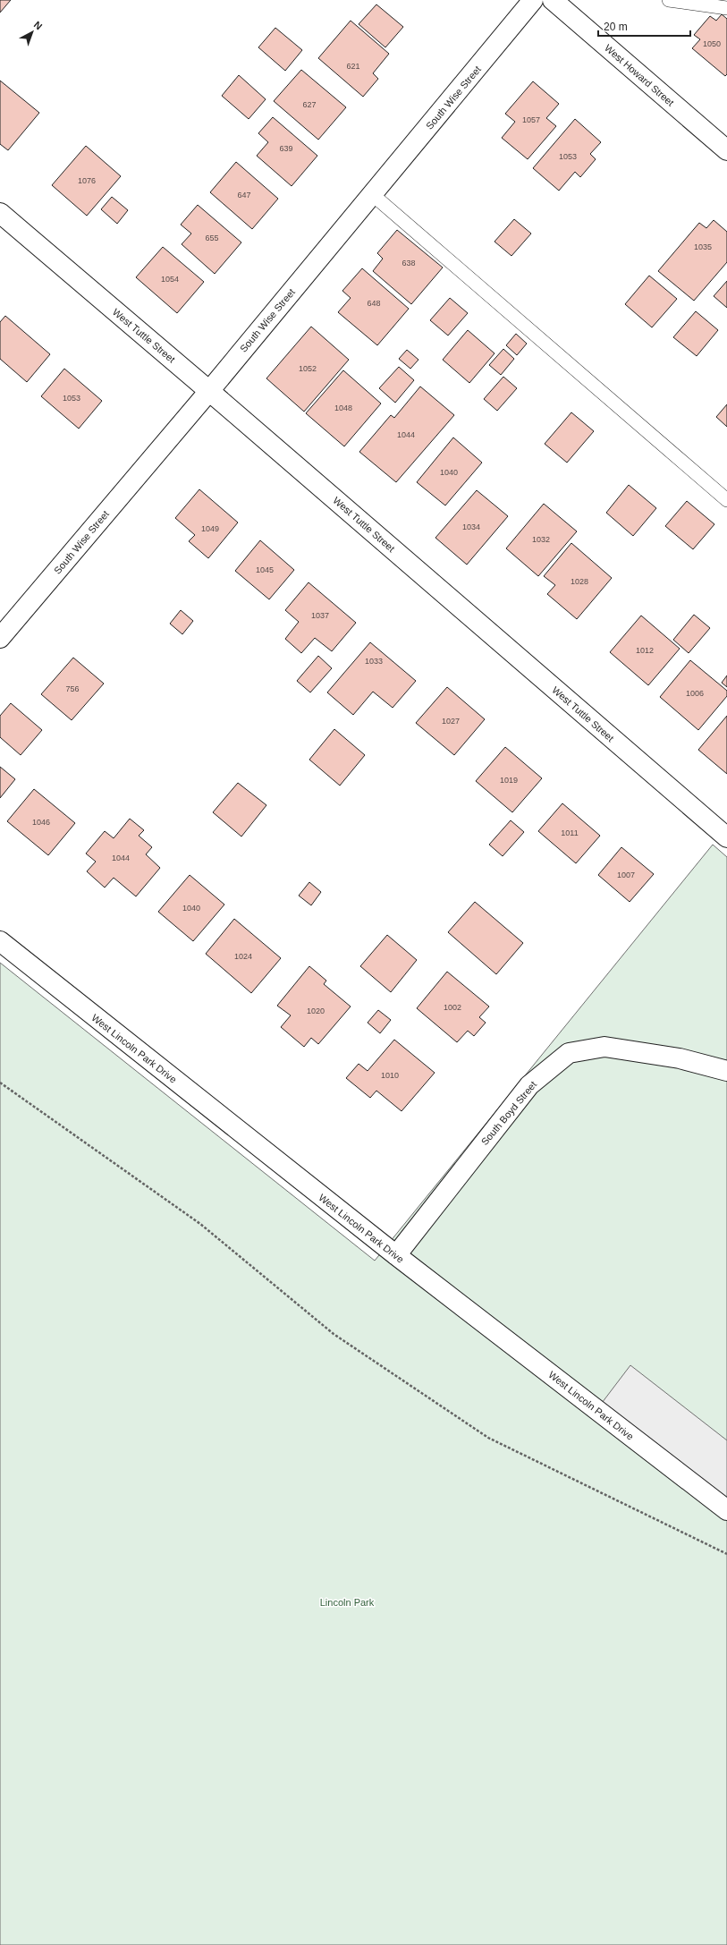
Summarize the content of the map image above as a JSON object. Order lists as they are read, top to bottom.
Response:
{
  "streets": {
    "street": [
      "West Howard Street",
      "South Wise Street",
      "West Tuttle Street",
      "West Lincoln Park Drive",
      "South Boyd Street"
    ]
  },
  "crossings": [
    ["South Wise Street", "West Tuttle Street"],
    ["West Lincoln Park Drive", "South Boyd Street"]
  ],
  "parks": ["Lincoln Park"],
  "house_numbers": [
    "1050",
    "621",
    "627",
    "1057",
    "639",
    "1053",
    "1076",
    "647",
    "655",
    "1035",
    "638",
    "1054",
    "648",
    "1052",
    "1053",
    "1048",
    "1044",
    "1040",
    "1034",
    "1049",
    "1032",
    "1045",
    "1028",
    "1037",
    "1012",
    "1033",
    "756",
    "1006",
    "1027",
    "1019",
    "1046",
    "1011",
    "1044",
    "1007",
    "1040",
    "1024",
    "1002",
    "1020",
    "1010"
  ],
  "scale_bar": "20 m",
  "north": "top right"
}
